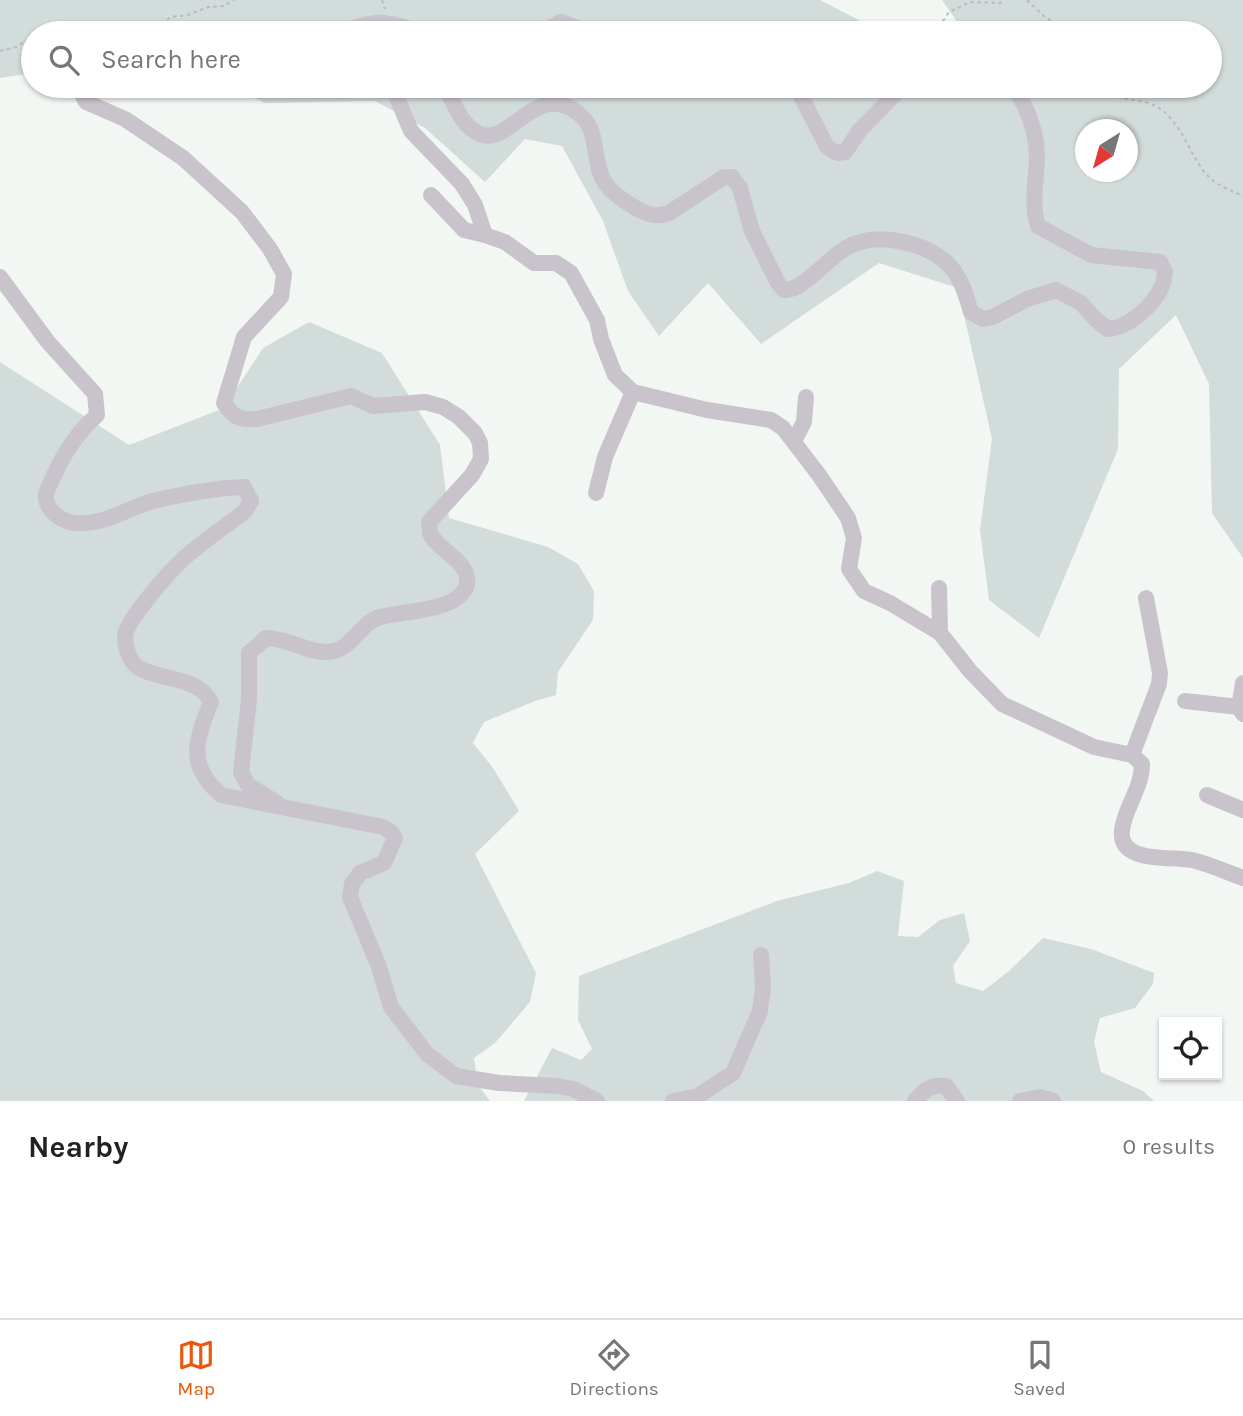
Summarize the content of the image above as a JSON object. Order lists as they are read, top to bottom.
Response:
{
  "north": "bottom left",
  "page": {
    "search": "Search here",
    "heading": ["Nearby", "0 results"],
    "nav": ["Map", "Directions", "Saved"]
  }
}
